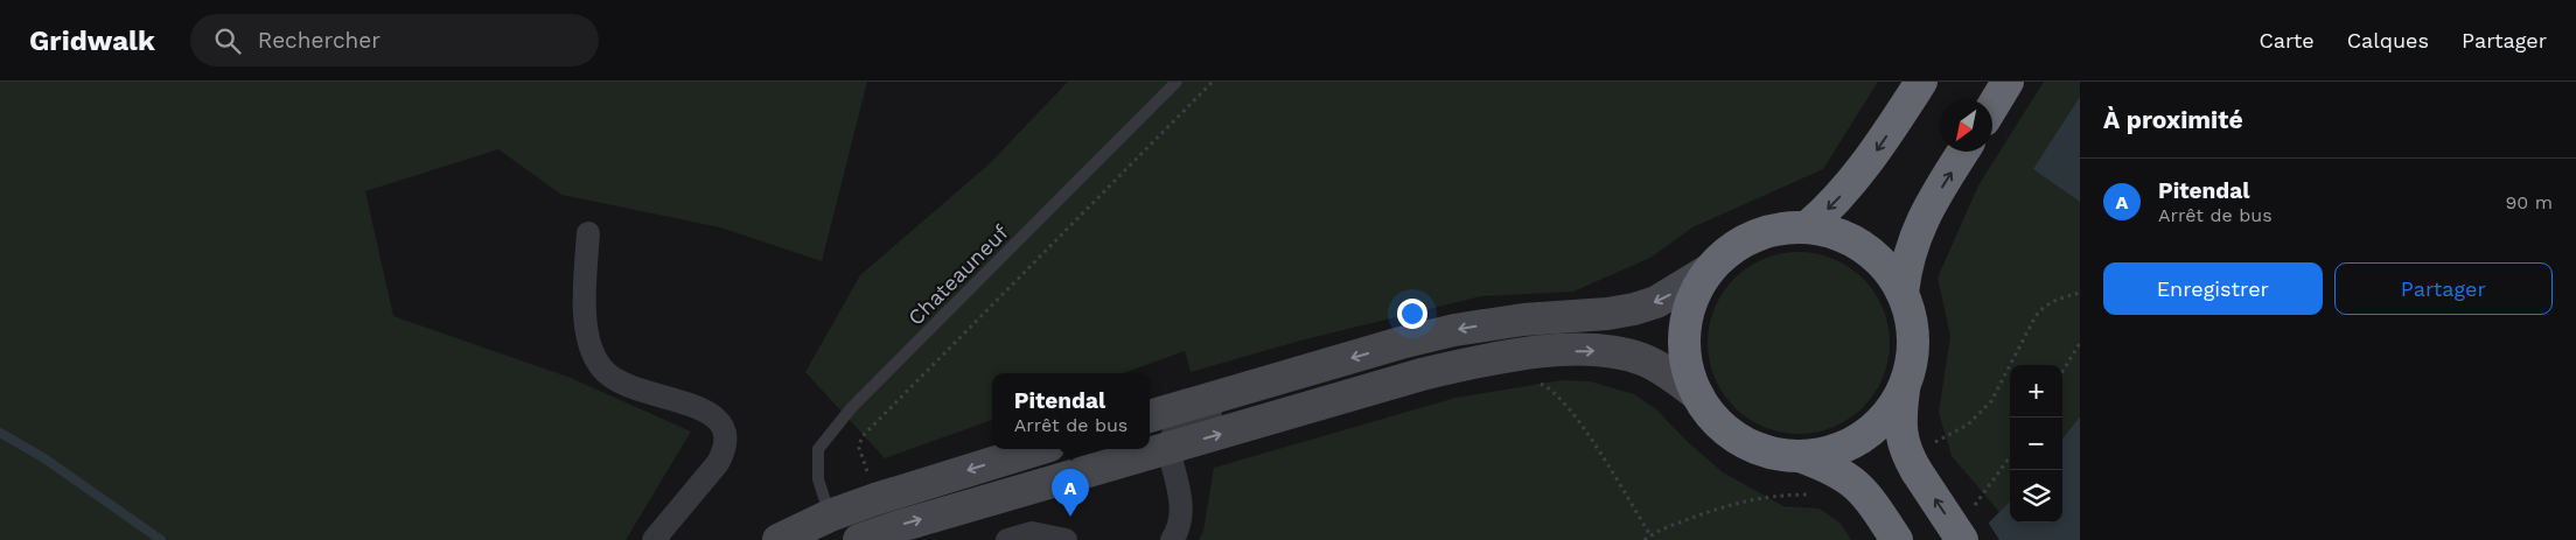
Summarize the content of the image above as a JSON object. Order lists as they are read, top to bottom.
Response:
{
  "streets": {
    "lane": ["Chateauneuf"]
  },
  "north": "bottom left",
  "page": {
    "header": "Gridwalk",
    "search": "Rechercher",
    "nav": ["Carte", "Calques", "Partager"],
    "heading": "À proximité",
    "list": [
      {
        "mark": "A",
        "name": "Pitendal",
        "note": "Arrêt de bus",
        "value": "90 m"
      }
    ],
    "buttons": ["Enregistrer", "Partager"],
    "map_buttons": ["+", "−"],
    "popup": ["Pitendal", "Arrêt de bus"],
    "pins": "A"
  }
}
